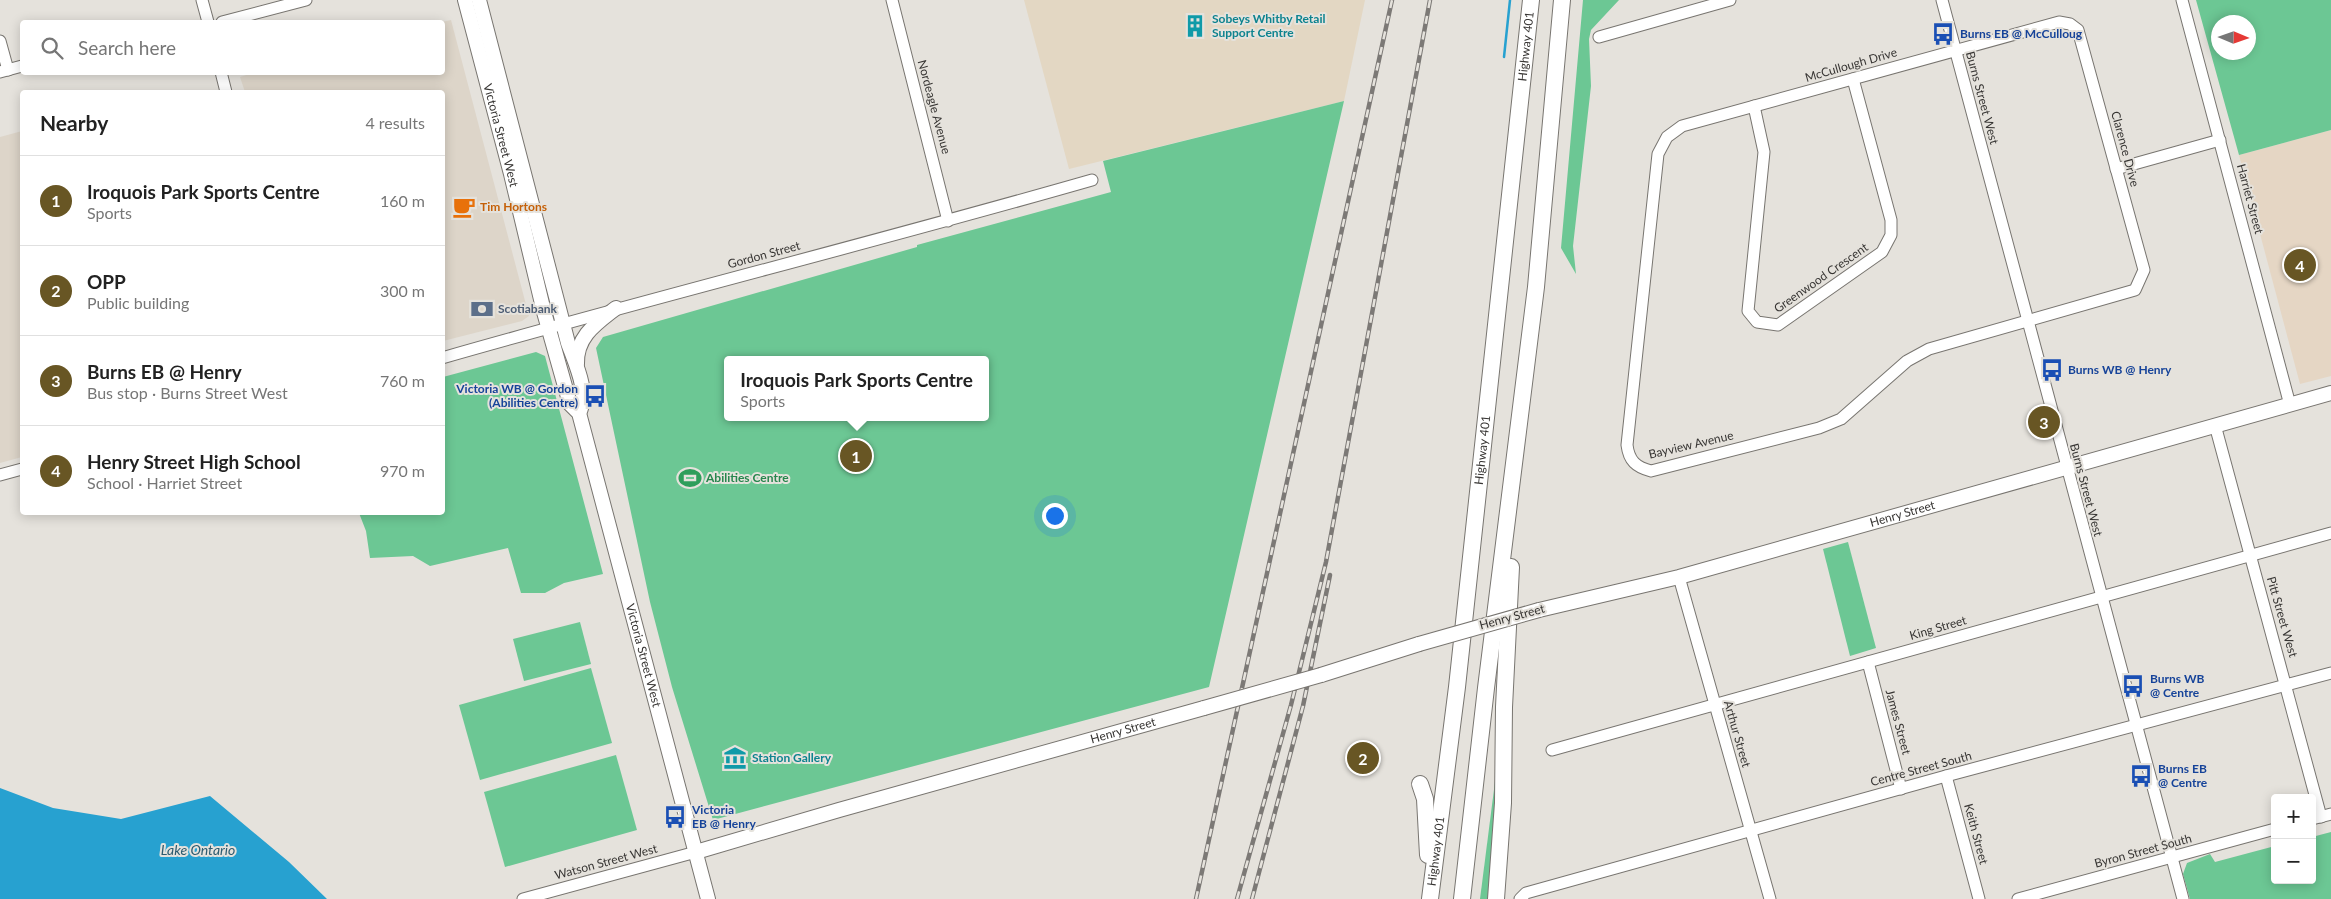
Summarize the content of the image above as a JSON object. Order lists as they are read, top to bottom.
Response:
{
  "streets": {
    "highway": ["Highway 401"],
    "main road": ["Victoria Street West", "Henry Street"],
    "street": [
      "McCullough Drive",
      "Burns Street West",
      "Nordeagle Avenue",
      "Clarence Drive",
      "Harriet Street",
      "Gordon Street",
      "Greenwood Crescent",
      "Bayview Avenue",
      "Pitt Street West",
      "King Street",
      "James Street",
      "Arthur Street",
      "Centre Street South",
      "Keith Street",
      "Byron Street South",
      "Watson Street West"
    ]
  },
  "crossings": [
    ["McCullough Drive", "Burns Street West"],
    ["McCullough Drive", "Clarence Drive"],
    ["McCullough Drive", "Greenwood Crescent"],
    ["McCullough Drive", "Bayview Avenue"],
    ["Burns Street West", "Clarence Drive"],
    ["Burns Street West", "Bayview Avenue"],
    ["Burns Street West", "Henry Street"],
    ["Burns Street West", "King Street"],
    ["Burns Street West", "Centre Street South"],
    ["Burns Street West", "Byron Street South"],
    ["Nordeagle Avenue", "Gordon Street"],
    ["Victoria Street West", "Gordon Street"],
    ["Victoria Street West", "Henry Street"],
    ["Victoria Street West", "Watson Street West"],
    ["Clarence Drive", "Bayview Avenue"],
    ["Harriet Street", "Henry Street"],
    ["Greenwood Crescent", "Bayview Avenue"],
    ["Henry Street", "Pitt Street West"],
    ["Henry Street", "Arthur Street"],
    ["Henry Street", "Watson Street West"],
    ["Pitt Street West", "King Street"],
    ["Pitt Street West", "Centre Street South"],
    ["King Street", "James Street"],
    ["King Street", "Arthur Street"],
    ["James Street", "Centre Street South"],
    ["Arthur Street", "Centre Street South"],
    ["Centre Street South", "Keith Street"]
  ],
  "water": ["Lake Ontario"],
  "places": {
    "building": ["Sobeys Whitby Retail Support Centre"],
    "bus stop": [
      "Burns EB @ McCulloug",
      "Burns WB @ Henry",
      "Victoria WB @ Gordon (Abilities Centre)",
      "Burns WB @ Centre",
      "Burns EB @ Centre",
      "Victoria EB @ Henry"
    ],
    "cafe": ["Tim Hortons"],
    "bank": ["Scotiabank"],
    "sports": ["Abilities Centre"],
    "museum": ["Station Gallery"]
  },
  "north": "right",
  "page": {
    "search": "Search here",
    "heading": ["Nearby", "4 results"],
    "list": [
      {
        "mark": "1",
        "name": "Iroquois Park Sports Centre",
        "note": "Sports",
        "value": "160 m"
      },
      {
        "mark": "2",
        "name": "OPP",
        "note": "Public building",
        "value": "300 m"
      },
      {
        "mark": "3",
        "name": "Burns EB @ Henry",
        "note": "Bus stop · Burns Street West",
        "value": "760 m"
      },
      {
        "mark": "4",
        "name": "Henry Street High School",
        "note": "School · Harriet Street",
        "value": "970 m"
      }
    ],
    "pins": [
      "4",
      "3",
      "1",
      "2"
    ],
    "popup": ["Iroquois Park Sports Centre", "Sports"],
    "map_buttons": ["+", "−"]
  }
}
